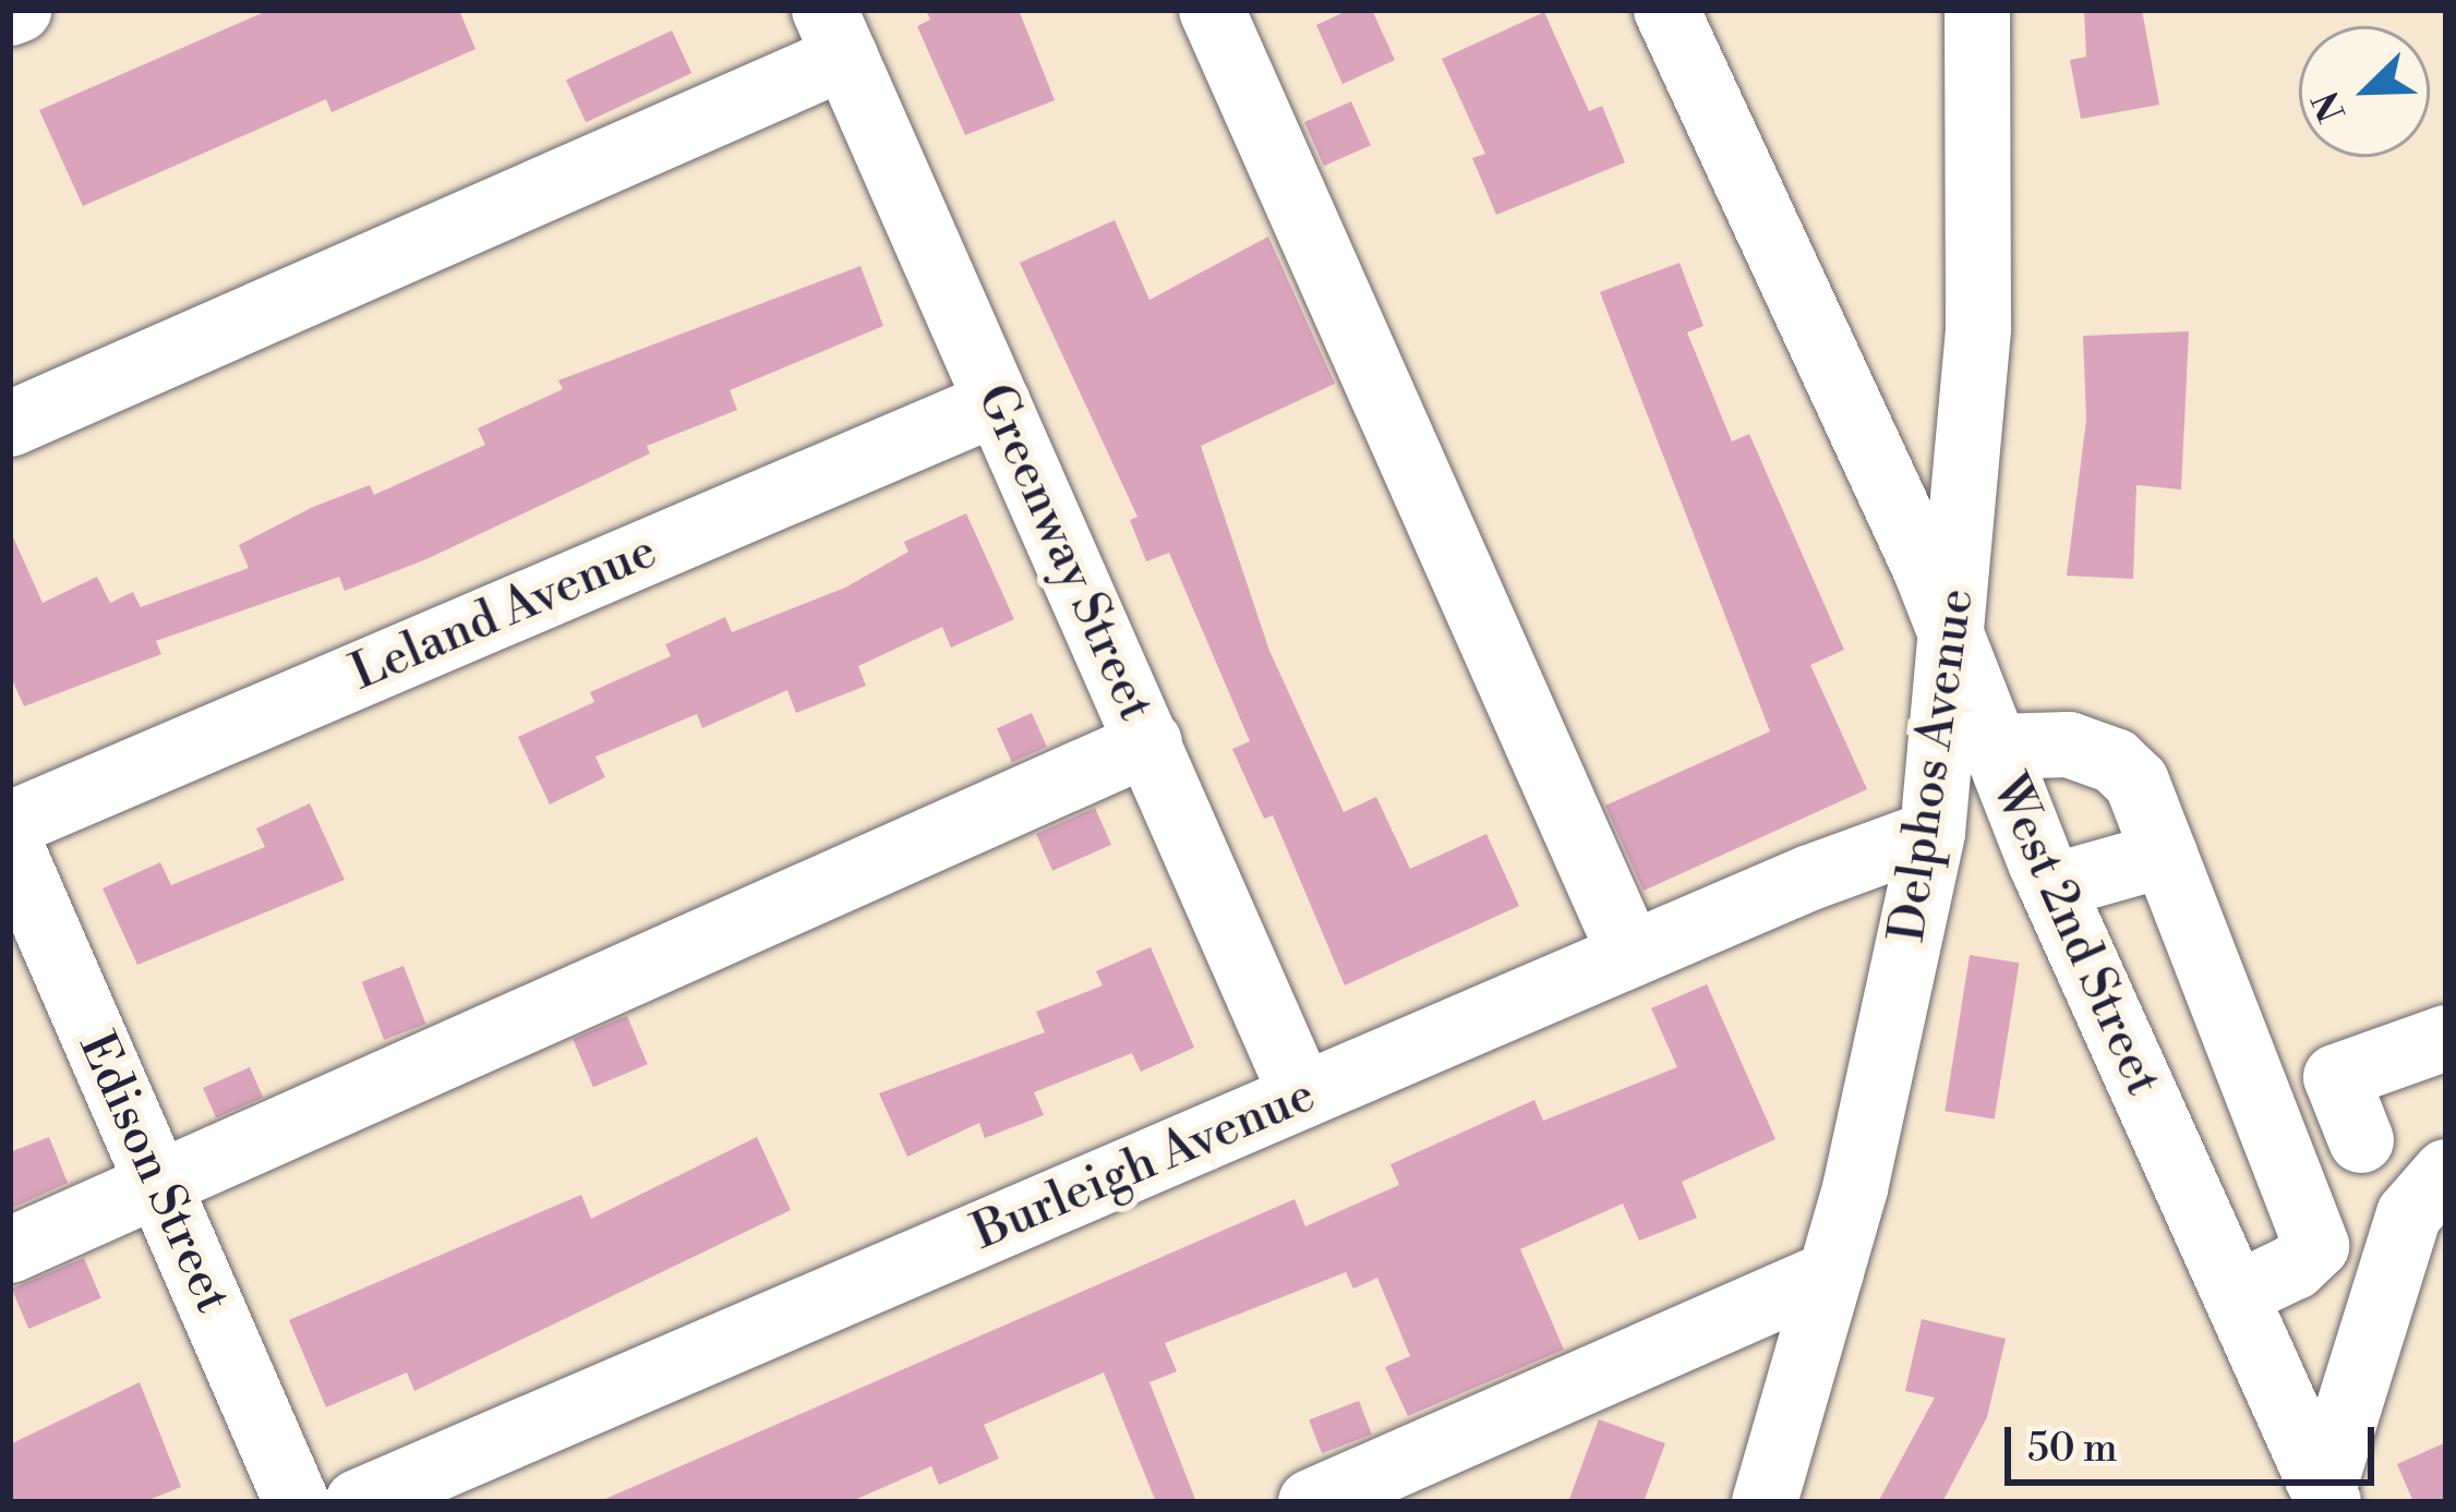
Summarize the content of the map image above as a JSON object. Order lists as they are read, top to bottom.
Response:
{
  "streets": {
    "street": [
      "Greenway Street",
      "Leland Avenue",
      "Delphos Avenue",
      "West 2nd Street",
      "Burleigh Avenue",
      "Edison Street"
    ]
  },
  "crossings": [
    ["Greenway Street", "Leland Avenue"],
    ["Greenway Street", "Burleigh Avenue"],
    ["Delphos Avenue", "West 2nd Street"],
    ["Delphos Avenue", "Burleigh Avenue"]
  ],
  "scale_bar": "50 m",
  "north": "bottom left"
}
